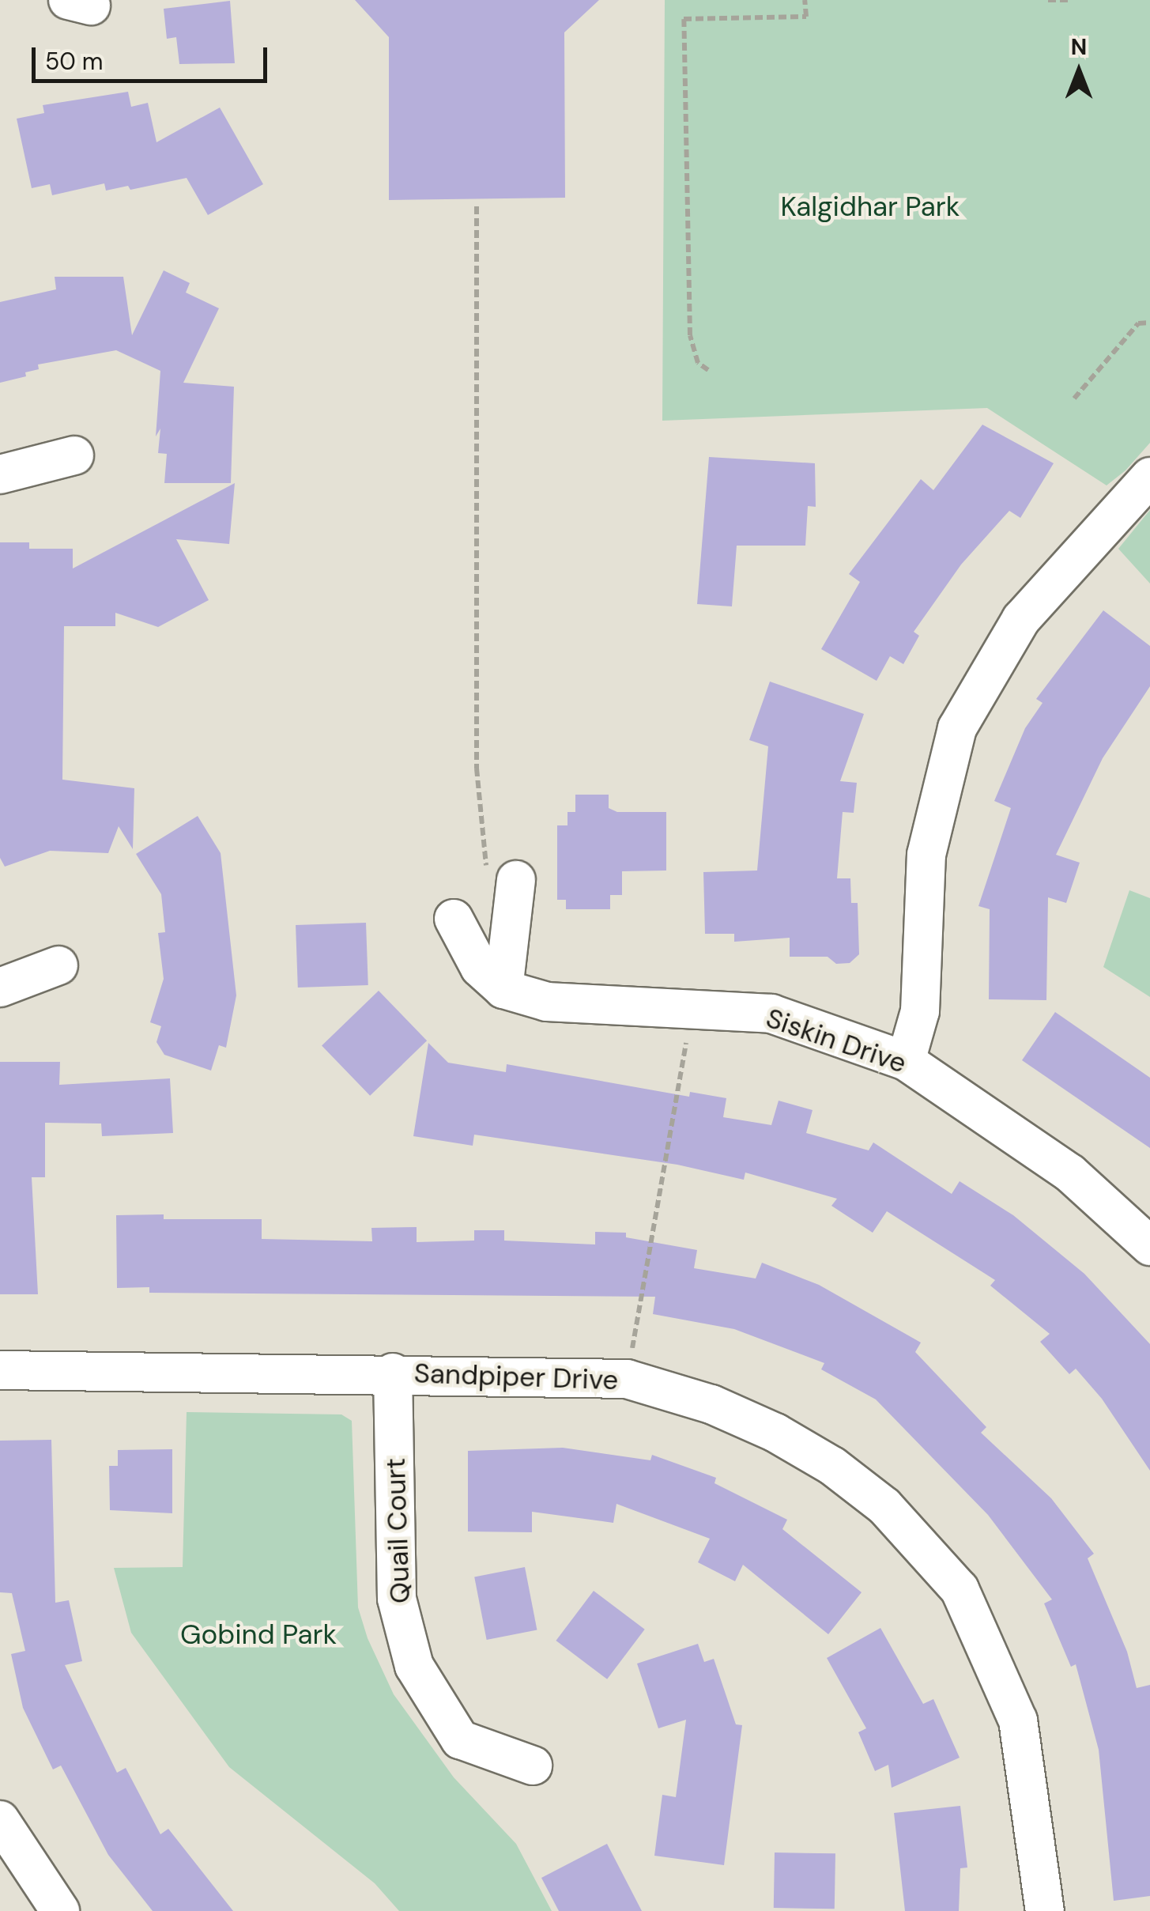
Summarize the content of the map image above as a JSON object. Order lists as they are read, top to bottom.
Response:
{
  "streets": {
    "street": ["Siskin Drive", "Sandpiper Drive", "Quail Court"]
  },
  "crossings": [
    ["Sandpiper Drive", "Quail Court"]
  ],
  "parks": ["Kalgidhar Park", "Gobind Park"],
  "scale_bar": "50 m",
  "north": "top"
}
